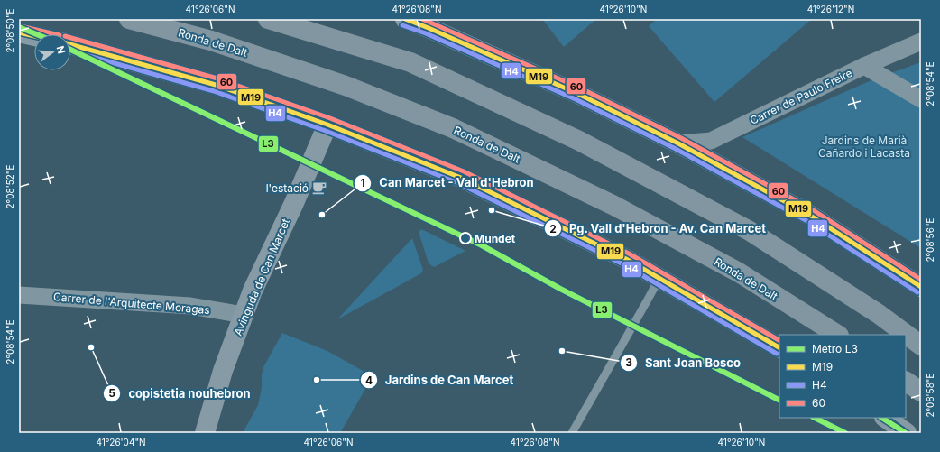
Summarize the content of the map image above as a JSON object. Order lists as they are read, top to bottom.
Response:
{
  "streets": {
    "highway": ["Ronda de Dalt"],
    "street": ["Carrer de Paulo Freire", "Avinguda de Can Marcet", "Carrer de l'Arquitecte Moragas"]
  },
  "crossings": [
    ["Avinguda de Can Marcet", "Carrer de l'Arquitecte Moragas"]
  ],
  "parks": ["Jardins de Marià Cañardo i Lacasta"],
  "places": {
    "cafe": ["l'estació"],
    "other": [
      "Pg. Vall d'Hebron - Av. Can Marcet",
      "Can Marcet - Vall d'Hebron",
      "Mundet",
      "copistetia nouhebron",
      "Sant Joan Bosco",
      "Jardins de Can Marcet"
    ]
  },
  "lines": [
    "transit line M19",
    "transit line 60",
    "transit line H4",
    "metro line L3"
  ],
  "legend": [
    "Metro L3",
    "M19",
    "H4",
    "60"
  ],
  "north": "right",
  "coordinates": [
    "41°26'06\"N",
    "41°26'08\"N",
    "41°26'10\"N",
    "41°26'12\"N",
    "2°08'50\"E",
    "2°08'54\"E",
    "2°08'52\"E",
    "2°08'56\"E",
    "2°08'58\"E",
    "41°26'04\"N"
  ]
}
